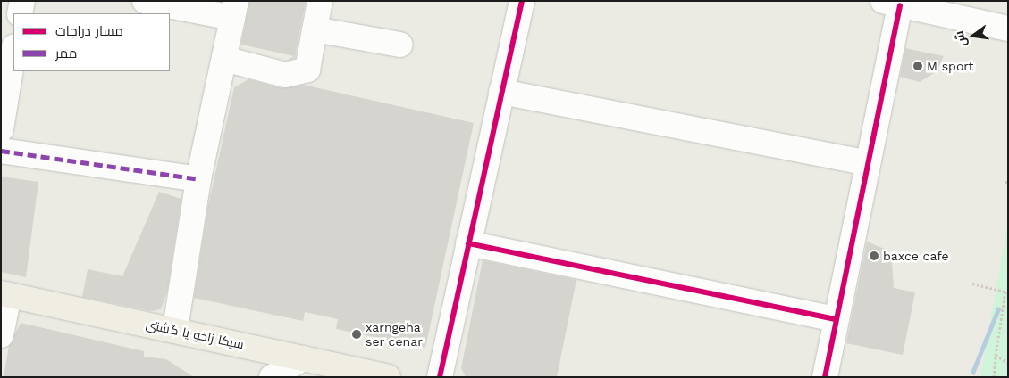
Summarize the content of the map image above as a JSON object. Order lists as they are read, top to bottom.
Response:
{
  "streets": {
    "main road": ["سیکا زاخو یا گشتى"]
  },
  "places": ["M sport", "baxce cafe", "xarngeha ser cenar"],
  "legend": ["مسار دراجات", "ممر"],
  "north": "left"
}
